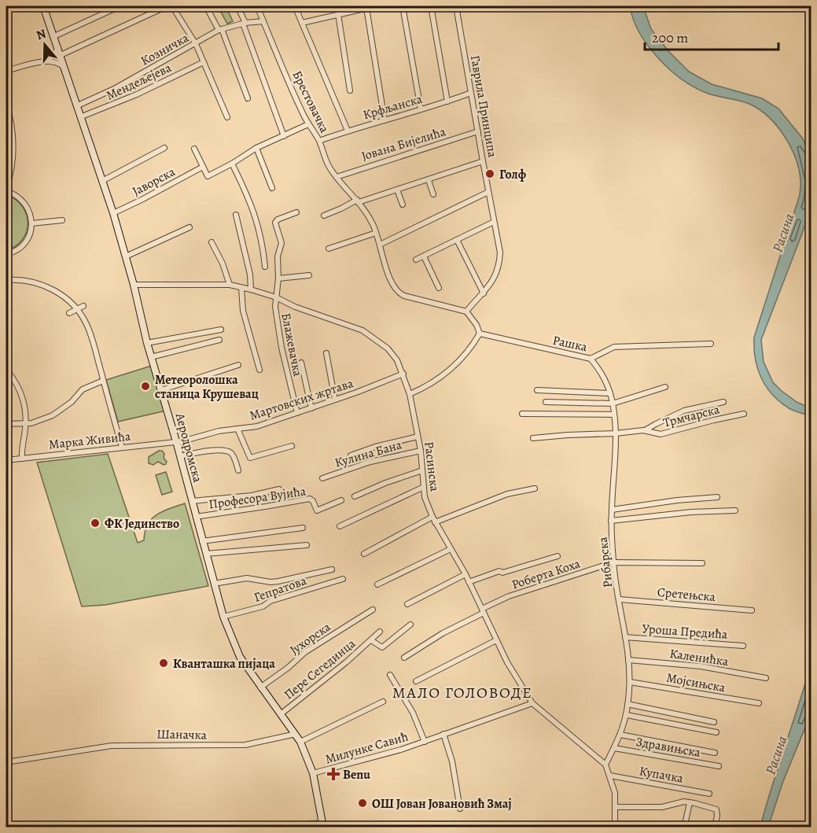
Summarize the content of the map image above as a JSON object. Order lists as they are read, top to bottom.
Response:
{
  "streets": {
    "street": [
      "Козничка",
      "Мендељејева",
      "Брестовачка",
      "Крфљанска",
      "Гаврила Принципа",
      "Јована Бијелића",
      "Јаворска",
      "Рашка",
      "Блажевачка",
      "Мартовских жртава",
      "Трмчарска",
      "Марка Живића",
      "Аеродромска",
      "Кулина Бана",
      "Расинска",
      "Професора Вујића",
      "Рибарска",
      "Роберта Коха",
      "Гепратова",
      "Сретењска",
      "Уроша Предића",
      "Јухорска",
      "Каленићка",
      "Пере Сегединца",
      "Мојсињска",
      "Шаначка",
      "Здравињска",
      "Милунке Савић",
      "Купачка"
    ]
  },
  "crossings": [
    ["Козничка", "Брестовачка"],
    ["Козничка", "Аеродромска"],
    ["Мендељејева", "Аеродромска"],
    ["Брестовачка", "Крфљанска"],
    ["Брестовачка", "Гаврила Принципа"],
    ["Брестовачка", "Јована Бијелића"],
    ["Крфљанска", "Гаврила Принципа"],
    ["Гаврила Принципа", "Јована Бијелића"],
    ["Јаворска", "Аеродромска"],
    ["Рашка", "Рибарска"],
    ["Блажевачка", "Мартовских жртава"],
    ["Блажевачка", "Расинска"],
    ["Мартовских жртава", "Марка Живића"],
    ["Мартовских жртава", "Аеродромска"],
    ["Мартовских жртава", "Расинска"],
    ["Трмчарска", "Рибарска"],
    ["Марка Живића", "Аеродромска"],
    ["Аеродромска", "Расинска"],
    ["Аеродромска", "Професора Вујића"],
    ["Аеродромска", "Гепратова"],
    ["Аеродромска", "Јухорска"],
    ["Аеродромска", "Пере Сегединца"],
    ["Аеродромска", "Шаначка"],
    ["Аеродромска", "Милунке Савић"],
    ["Кулина Бана", "Расинска"],
    ["Расинска", "Рибарска"],
    ["Расинска", "Роберта Коха"],
    ["Расинска", "Милунке Савић"],
    ["Расинска", "Купачка"],
    ["Рибарска", "Роберта Коха"],
    ["Рибарска", "Сретењска"],
    ["Рибарска", "Уроша Предића"],
    ["Рибарска", "Каленићка"],
    ["Рибарска", "Мојсињска"],
    ["Рибарска", "Здравињска"]
  ],
  "districts": ["МАЛО ГОЛОВОДЕ"],
  "water": ["Расина"],
  "places": {
    "other": [
      "Голф",
      "Метеоролошка станица Крушевац",
      "ФК Јединство",
      "Кванташка пијаца",
      "ОШ Јован Јовановић Змај"
    ],
    "health": ["Benu"]
  },
  "scale_bar": "200 m",
  "north": "top"
}
